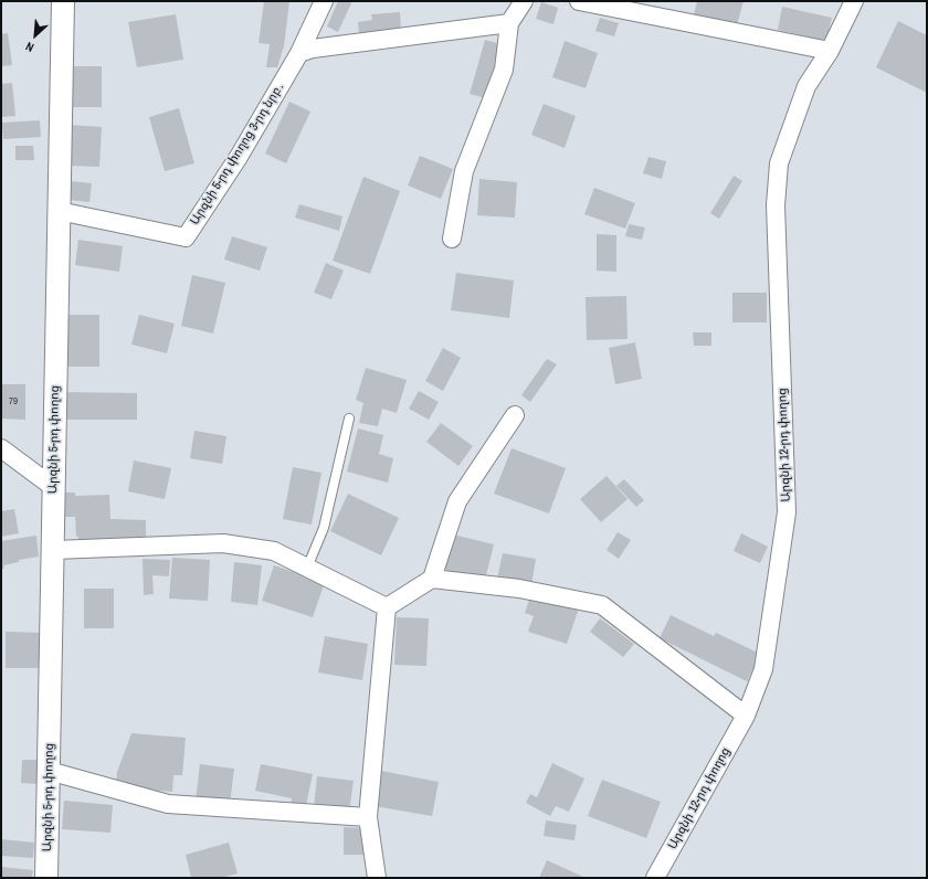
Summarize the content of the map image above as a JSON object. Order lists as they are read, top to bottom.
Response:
{
  "streets": {
    "street": ["Արզնի 5-րդ փողոց 3-րդ նրբ․", "Արզնի 5-րդ փողոց", "Արզնի 12-րդ փողոց"]
  },
  "crossings": [
    ["Արզնի 5-րդ փողոց 3-րդ նրբ․", "Արզնի 5-րդ փողոց"]
  ],
  "house_numbers": ["79"],
  "north": "bottom left"
}
